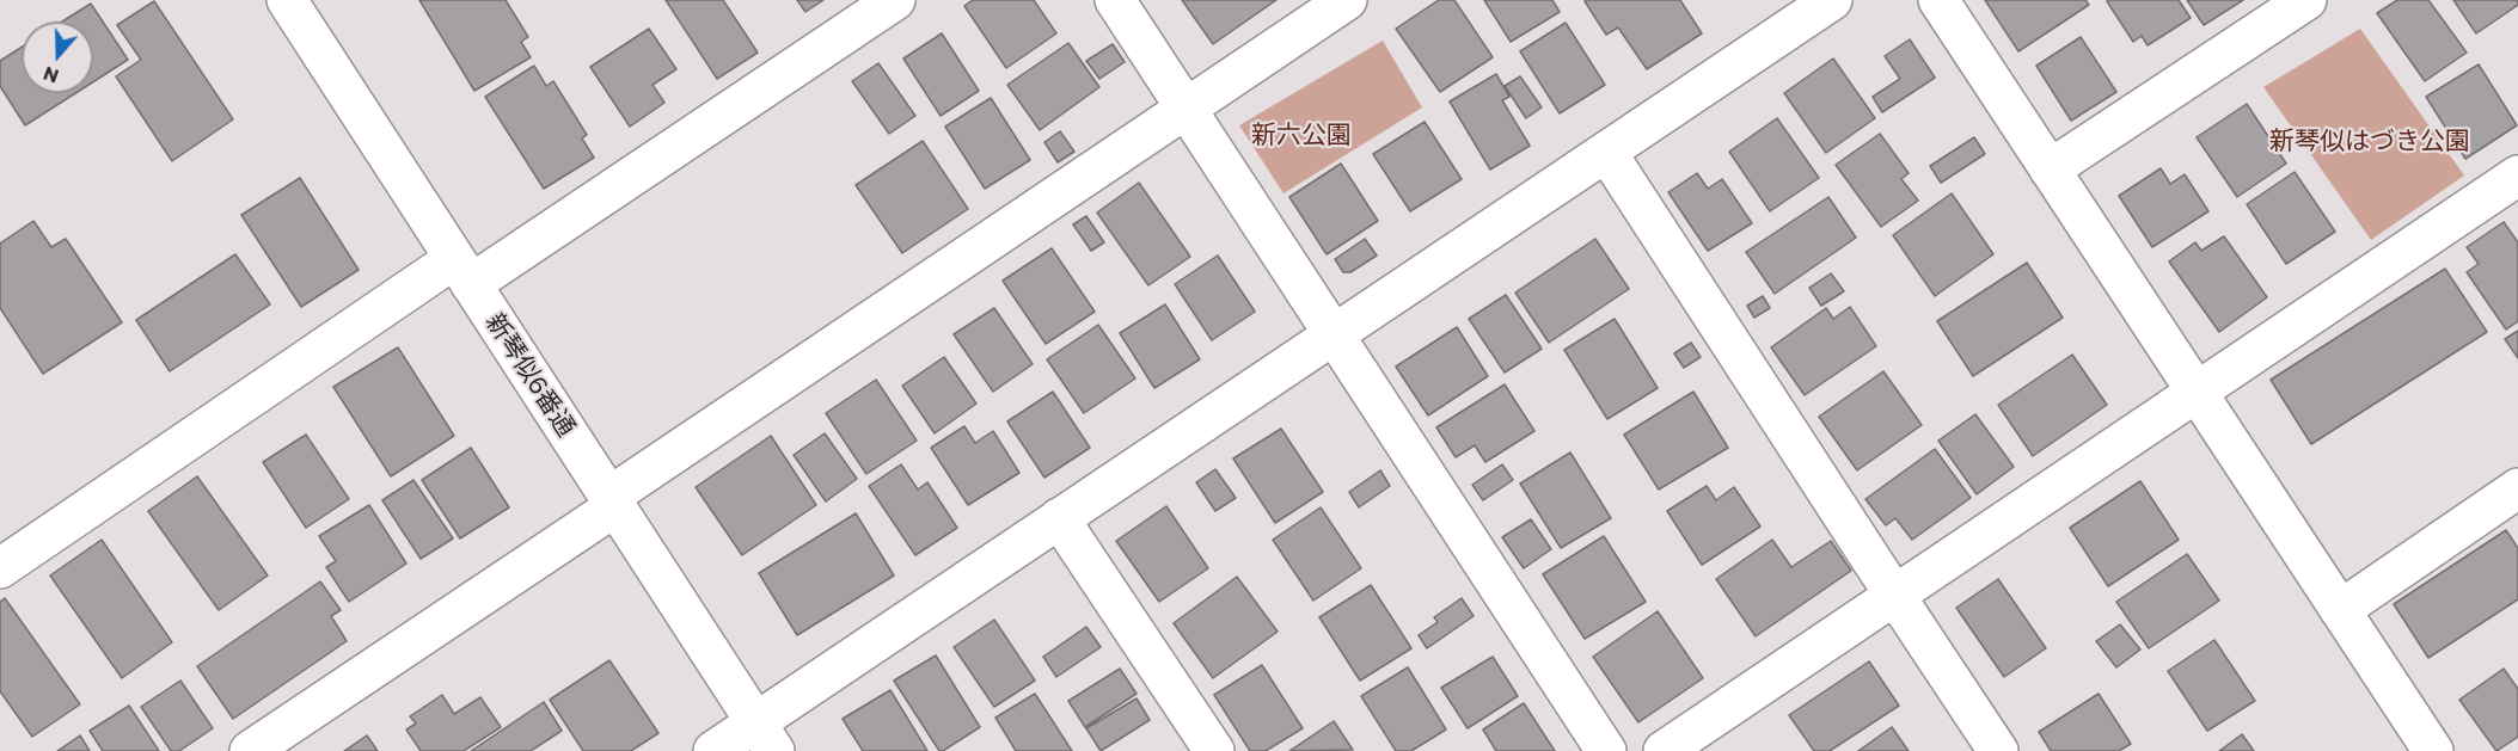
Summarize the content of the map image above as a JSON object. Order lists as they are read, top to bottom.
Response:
{
  "streets": {
    "street": ["新琴似6番通"]
  },
  "parks": ["新六公園", "新琴似はづき公園"],
  "north": "bottom"
}
